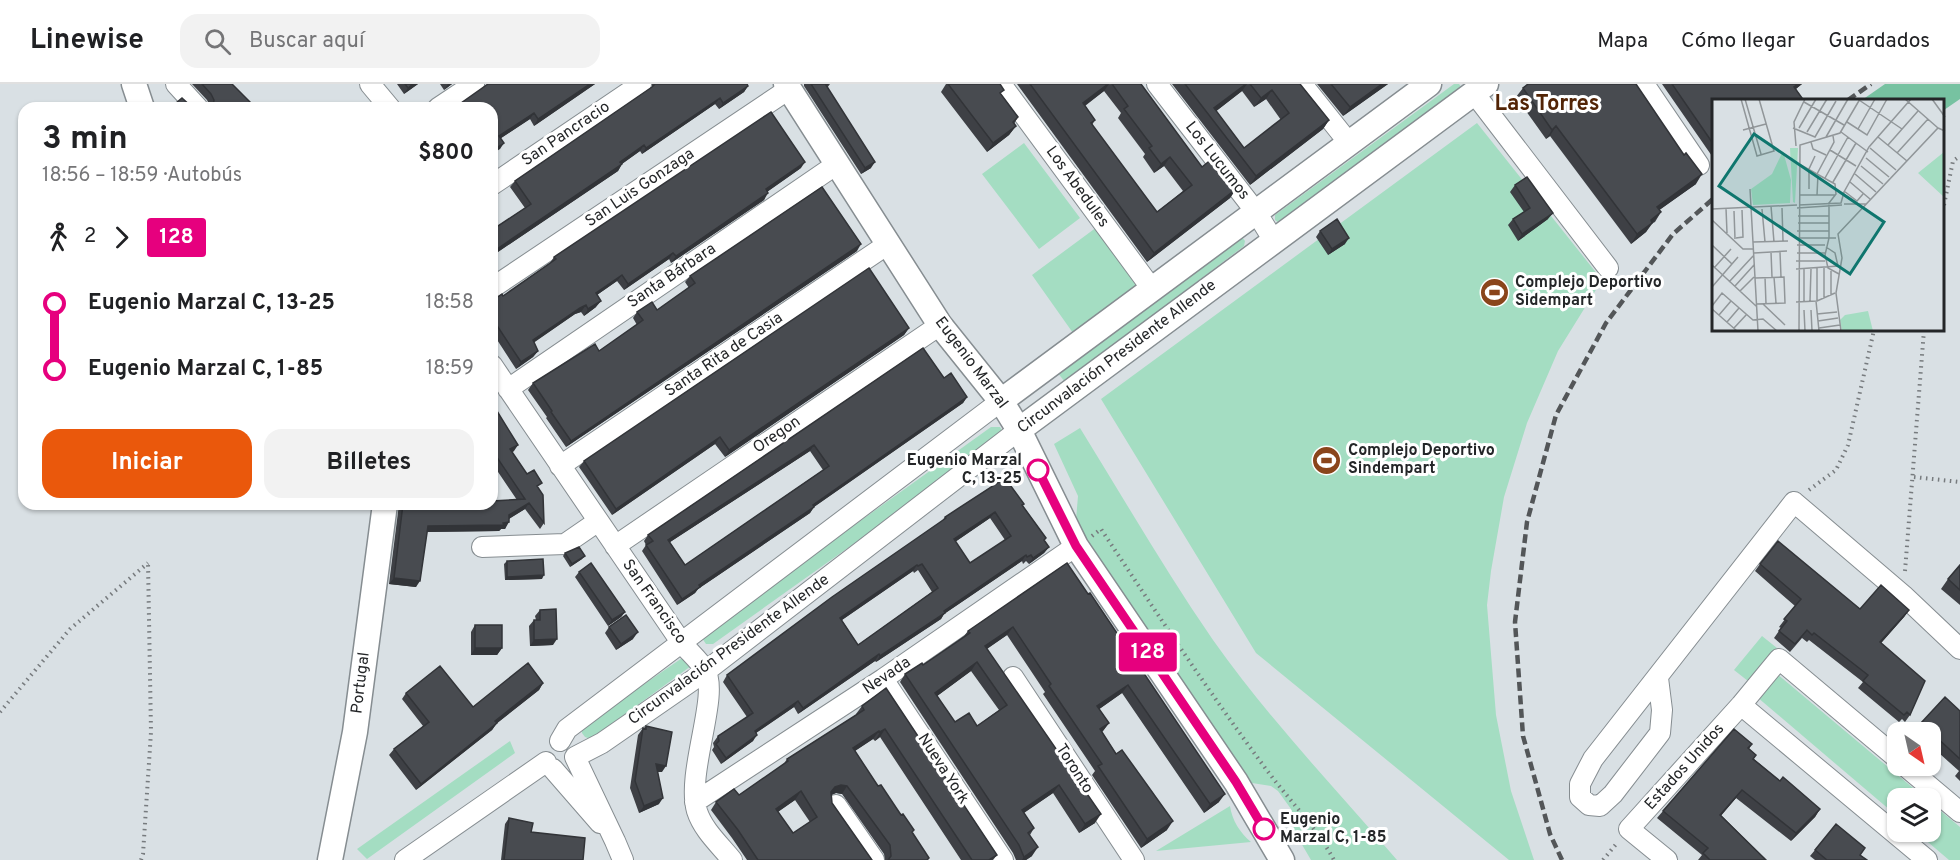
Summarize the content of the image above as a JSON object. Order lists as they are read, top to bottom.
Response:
{
  "streets": {
    "main road": ["Circunvalación Presidente Allende", "Eugenio Marzal", "Portugal"],
    "street": [
      "San Pancracio",
      "Los Lucumos",
      "Los Abedules",
      "San Luis Gonzaga",
      "Santa Bárbara",
      "Santa Rita de Casia",
      "Oregon",
      "San Francisco",
      "Nevada",
      "Estados Unidos",
      "Nueva York",
      "Toronto"
    ]
  },
  "crossings": [
    ["Los Lucumos", "Circunvalación Presidente Allende"],
    ["Los Abedules", "Circunvalación Presidente Allende"],
    ["San Luis Gonzaga", "Eugenio Marzal"],
    ["Santa Bárbara", "Eugenio Marzal"],
    ["Santa Bárbara", "San Francisco"],
    ["Santa Rita de Casia", "Eugenio Marzal"],
    ["Santa Rita de Casia", "San Francisco"],
    ["Circunvalación Presidente Allende", "Eugenio Marzal"],
    ["Circunvalación Presidente Allende", "San Francisco"],
    ["Eugenio Marzal", "Oregon"],
    ["Eugenio Marzal", "Nevada"],
    ["Oregon", "San Francisco"],
    ["Nevada", "Nueva York"]
  ],
  "districts": ["Las Torres"],
  "places": {
    "sports": ["Complejo Deportivo Sidempart", "Complejo Deportivo Sindempart"],
    "other": ["Eugenio Marzal C, 13-25", "Eugenio Marzal C, 1-85"]
  },
  "lines": ["bus line 128"],
  "north": "bottom right",
  "page": {
    "header": "Linewise",
    "search": "Buscar aquí",
    "nav": ["Mapa", "Cómo llegar", "Guardados"],
    "on_map": "128",
    "heading": ["3 min", "18:56 – 18:59 · Autobús", "$800"],
    "legs": ["2", "128"],
    "list": [
      {
        "name": "Eugenio Marzal C, 13-25",
        "value": "18:58"
      },
      {
        "name": "Eugenio Marzal C, 1-85",
        "value": "18:59"
      }
    ],
    "buttons": ["Iniciar", "Billetes"]
  }
}
